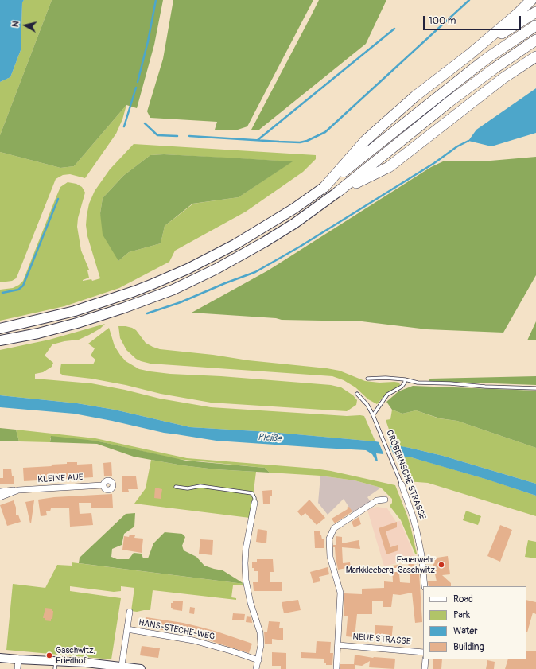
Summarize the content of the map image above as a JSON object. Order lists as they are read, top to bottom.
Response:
{
  "streets": {
    "street": [
      "CRÖBERNSCHE STRASSE",
      "KLEINE AUE",
      "HANS-STECHE-WEG",
      "NEUE STRASSE"
    ]
  },
  "water": ["Pleiße"],
  "places": ["Feuerwehr Markkleeberg-Gaschwitz", "Gaschwitz, Friedhof"],
  "legend": [
    "Road",
    "Park",
    "Water",
    "Building"
  ],
  "scale_bar": "100 m",
  "north": "left"
}
